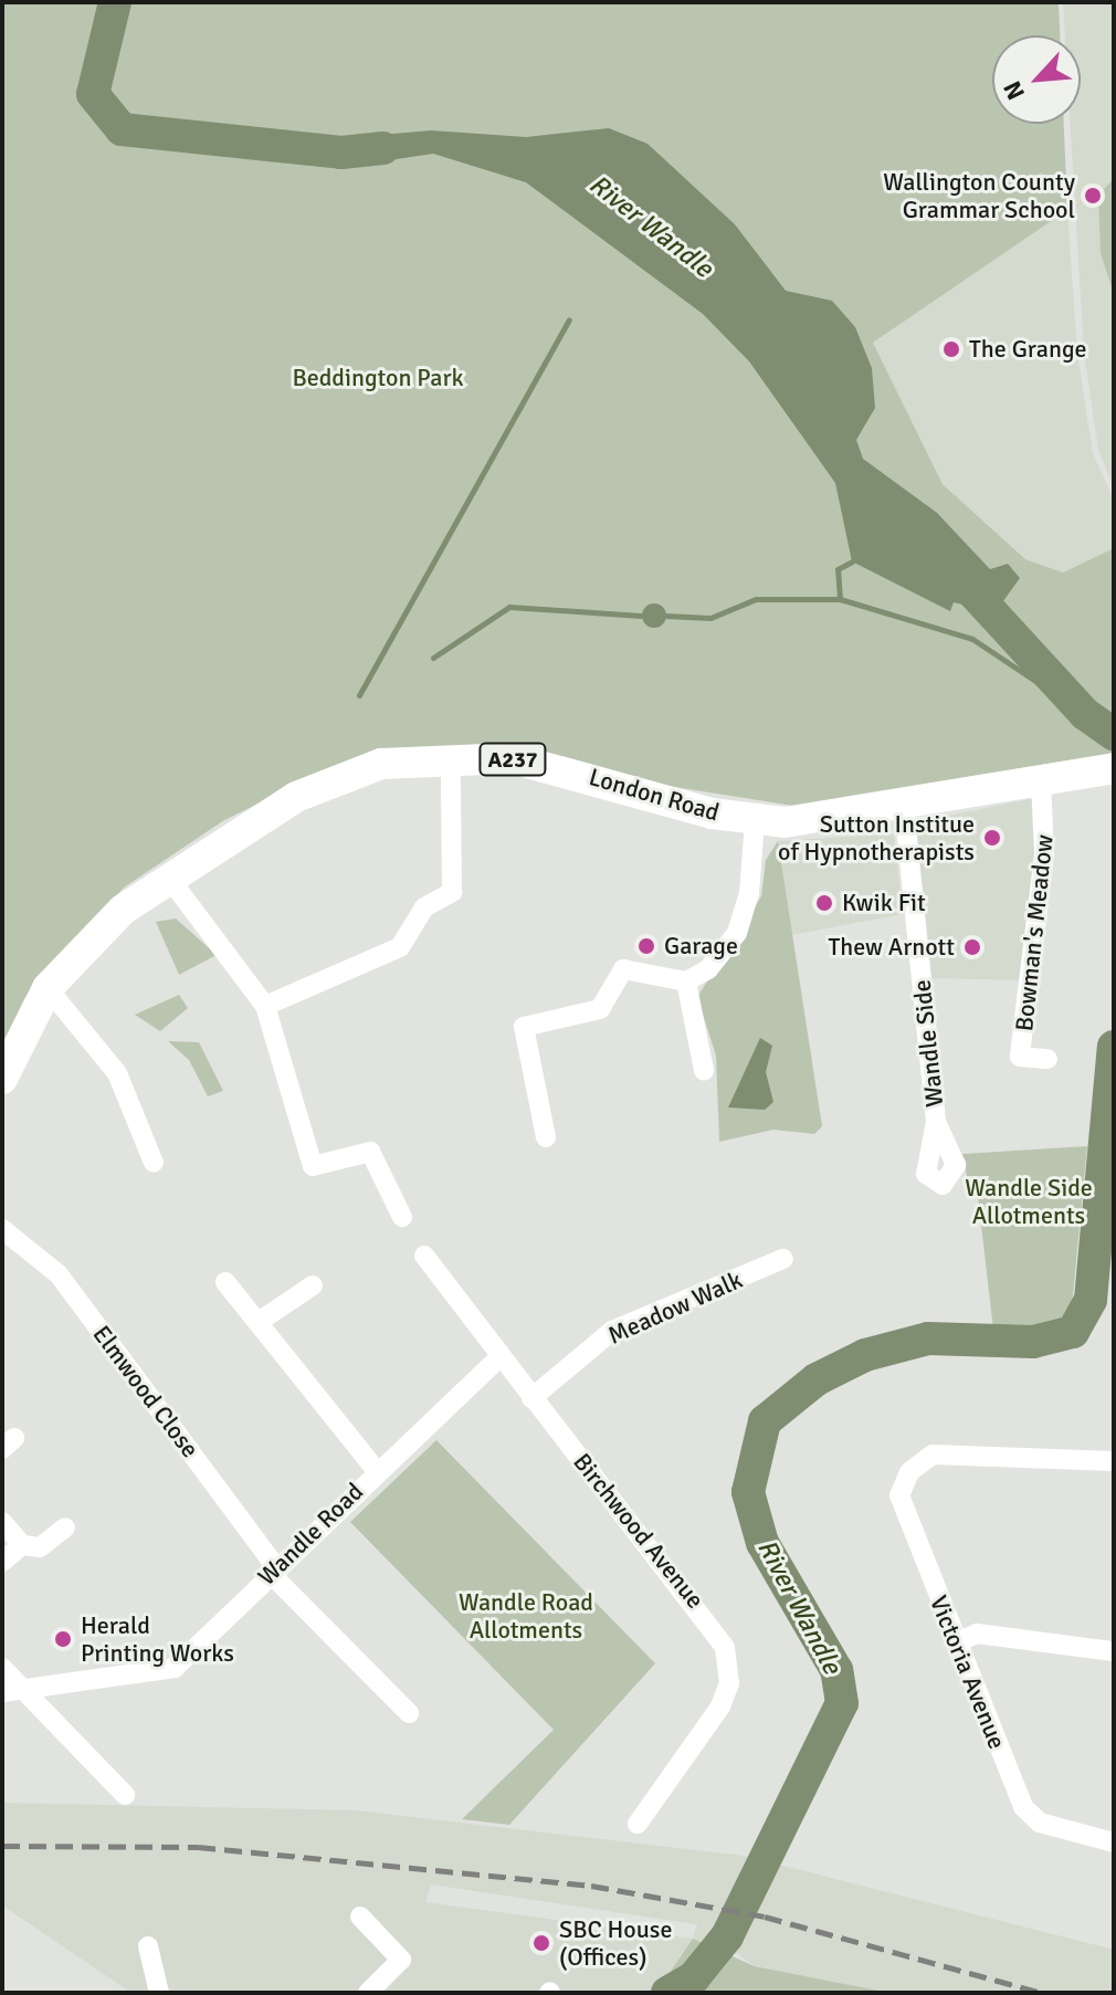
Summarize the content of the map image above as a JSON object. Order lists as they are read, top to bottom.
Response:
{
  "streets": {
    "main road": ["A237", "London Road"],
    "street": [
      "Bowman's Meadow",
      "Wandle Side",
      "Meadow Walk",
      "Elmwood Close",
      "Birchwood Avenue",
      "Wandle Road",
      "Victoria Avenue"
    ]
  },
  "crossings": [
    ["London Road", "Bowman's Meadow"],
    ["London Road", "Wandle Side"],
    ["Meadow Walk", "Birchwood Avenue"],
    ["Elmwood Close", "Wandle Road"],
    ["Birchwood Avenue", "Wandle Road"]
  ],
  "water": ["River Wandle"],
  "parks": ["Beddington Park", "Wandle Side Allotments", "Wandle Road Allotments"],
  "places": [
    "Wallington County Grammar School",
    "The Grange",
    "Sutton Institue of Hypnotherapists",
    "Kwik Fit",
    "Garage",
    "Thew Arnott",
    "Herald Printing Works",
    "SBC House (Offices)"
  ],
  "north": "bottom left"
}
